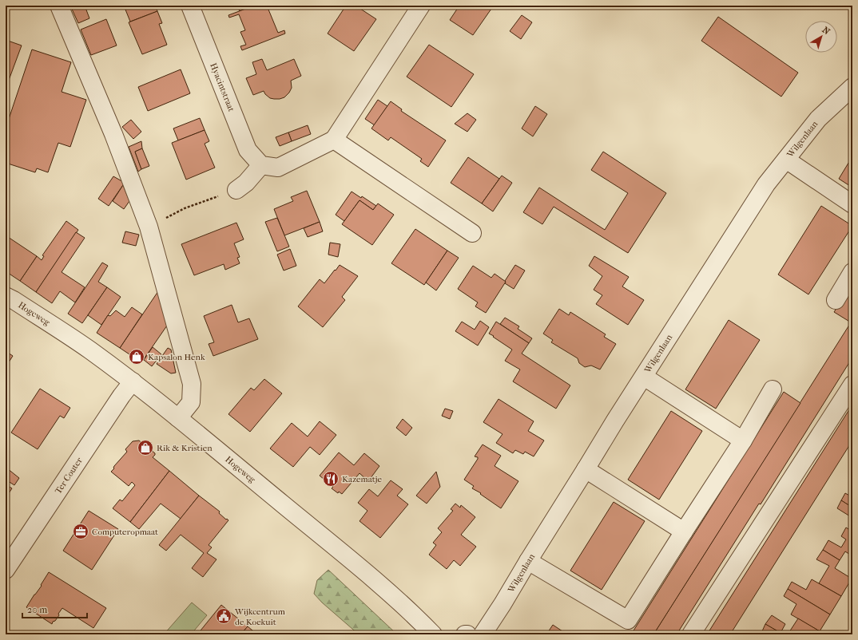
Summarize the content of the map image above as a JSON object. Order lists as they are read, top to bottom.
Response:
{
  "streets": {
    "street": [
      "Hyacintstraat",
      "Wilgenlaan",
      "Hogeweg",
      "Ter Couter"
    ]
  },
  "crossings": [
    ["Hogeweg", "Ter Couter"]
  ],
  "places": {
    "shop": ["Kapsalon Henk", "Rik & Kristien"],
    "restaurant": ["Kazematje"],
    "office": ["Computeropmaat"],
    "public building": ["Wijkcentrum de Koekuit"]
  },
  "scale_bar": "20 m",
  "north": "top right"
}
